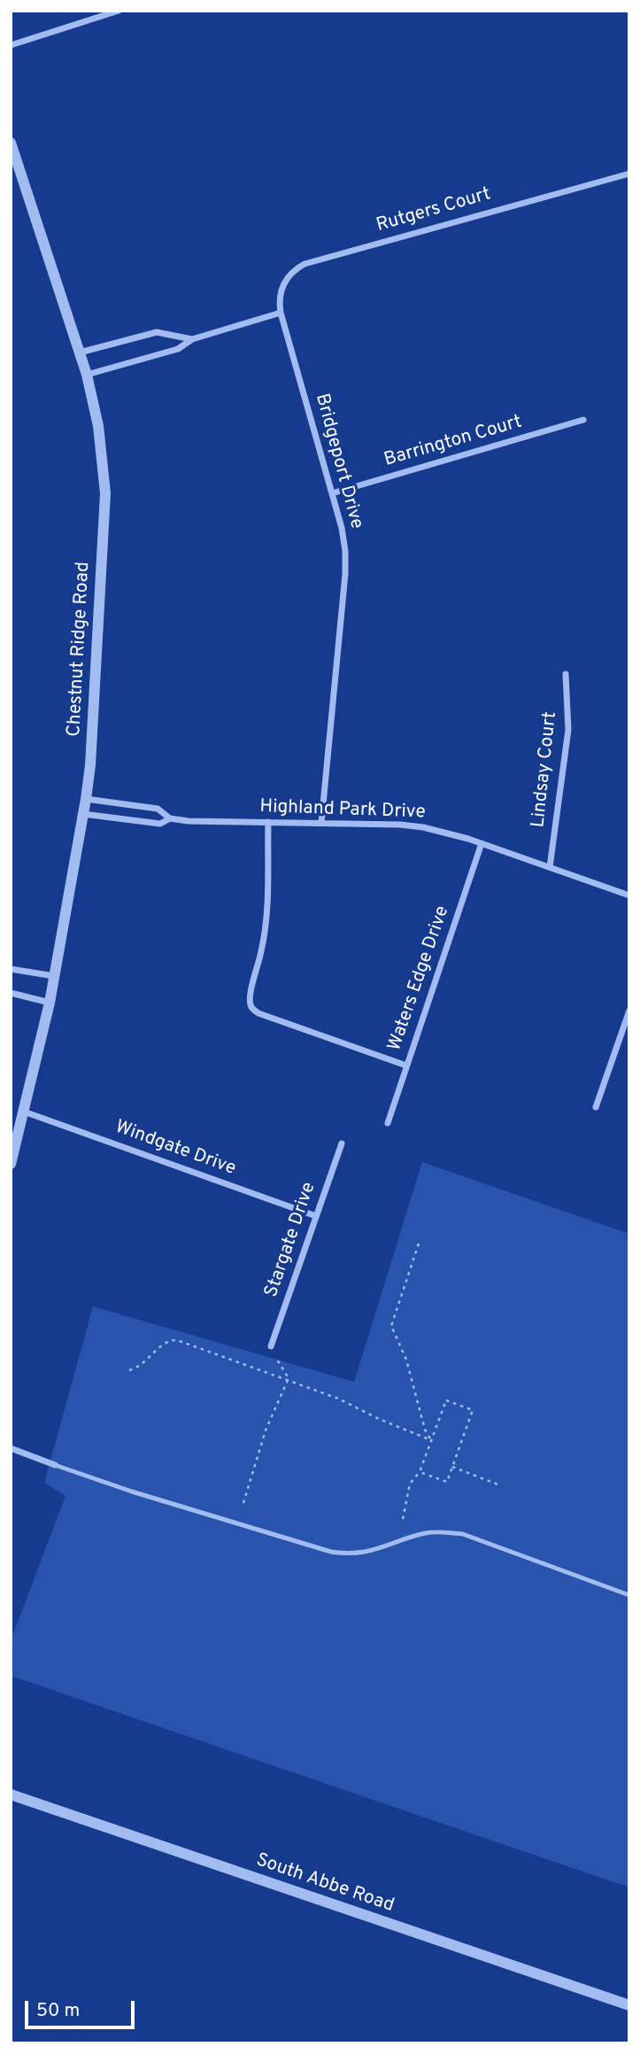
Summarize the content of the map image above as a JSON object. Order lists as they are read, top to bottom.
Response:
{
  "streets": {
    "street": [
      "Rutgers Court",
      "Barrington Court",
      "Bridgeport Drive",
      "Chestnut Ridge Road",
      "Lindsay Court",
      "Highland Park Drive",
      "Waters Edge Drive",
      "Windgate Drive",
      "Stargate Drive",
      "South Abbe Road"
    ]
  },
  "crossings": [
    ["Rutgers Court", "Bridgeport Drive"],
    ["Barrington Court", "Bridgeport Drive"],
    ["Bridgeport Drive", "Highland Park Drive"],
    ["Chestnut Ridge Road", "Highland Park Drive"],
    ["Chestnut Ridge Road", "Windgate Drive"],
    ["Lindsay Court", "Highland Park Drive"],
    ["Highland Park Drive", "Waters Edge Drive"],
    ["Windgate Drive", "Stargate Drive"]
  ],
  "scale_bar": "50 m"
}
